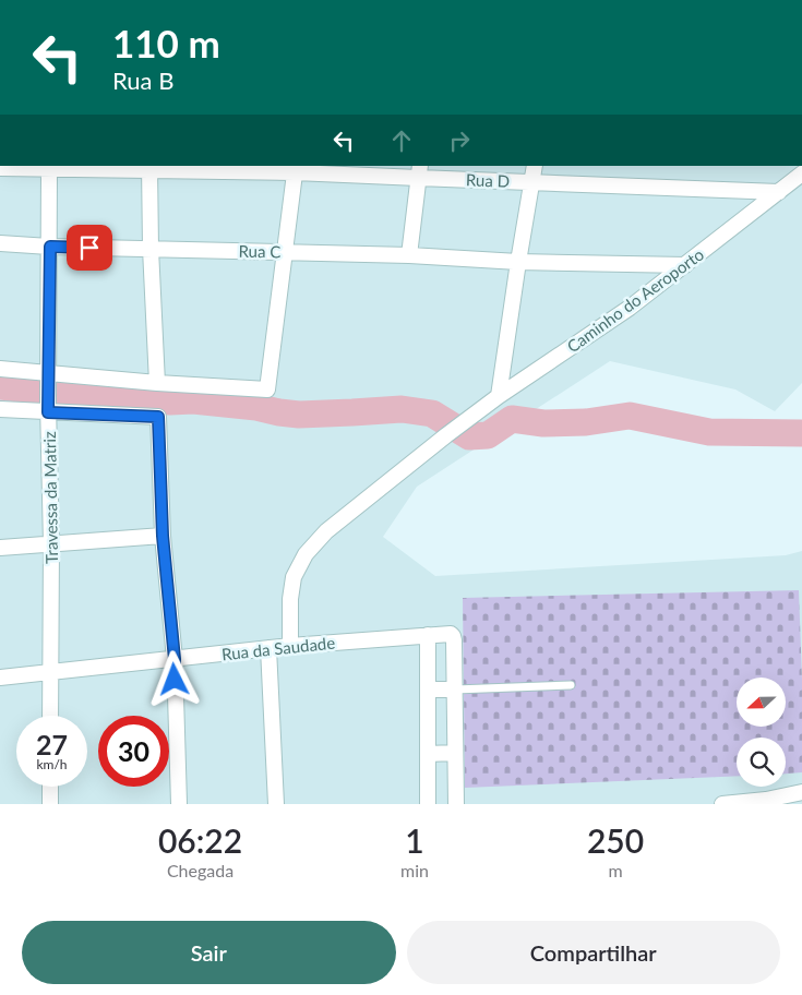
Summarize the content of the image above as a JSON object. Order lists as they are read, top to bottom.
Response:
{
  "streets": {
    "street": [
      "Rua D",
      "Rua C",
      "Caminho do Aeroporto",
      "Travessa da Matriz",
      "Rua da Saudade"
    ]
  },
  "crossings": [
    ["Rua D", "Caminho do Aeroporto"],
    ["Rua D", "Travessa da Matriz"],
    ["Rua C", "Caminho do Aeroporto"],
    ["Rua C", "Travessa da Matriz"],
    ["Caminho do Aeroporto", "Rua da Saudade"],
    ["Travessa da Matriz", "Rua da Saudade"]
  ],
  "north": "left",
  "page": {
    "turn": ["110 m", "Rua B"],
    "speed": "27 km/h",
    "limit": "30",
    "eta": [
      "06:22",
      "Chegada",
      "1",
      "min",
      "250",
      "m"
    ],
    "buttons": ["Sair", "Compartilhar"]
  }
}
